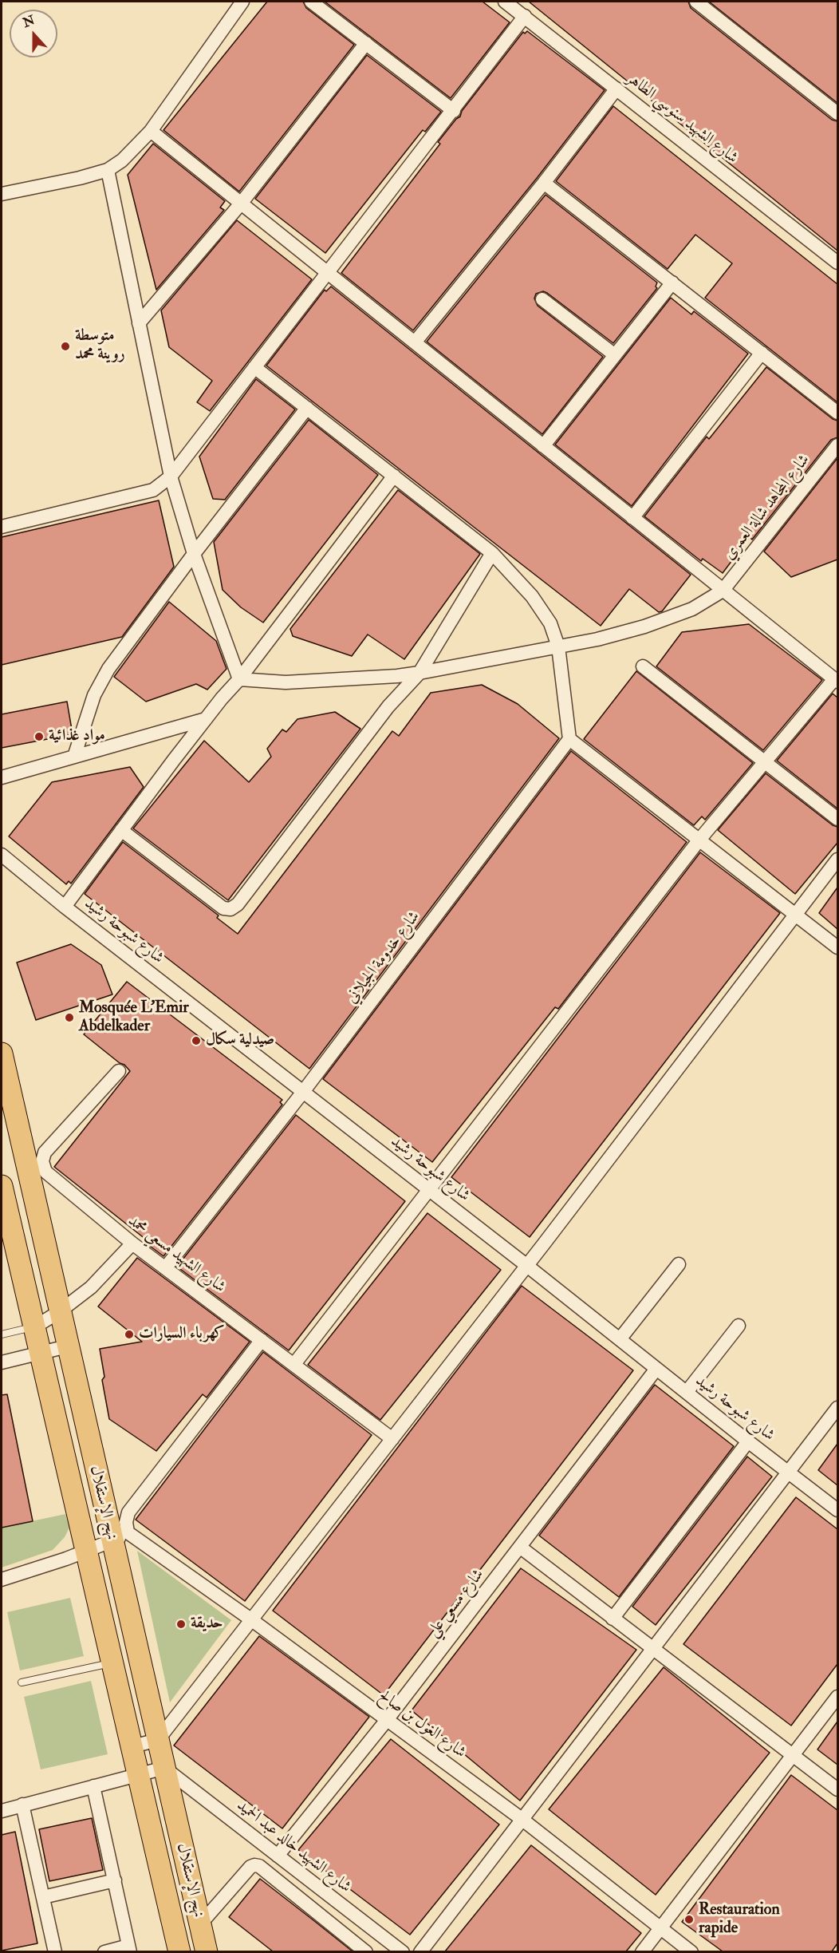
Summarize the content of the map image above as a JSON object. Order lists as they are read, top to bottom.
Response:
{
  "streets": {
    "main road": ["نهج الإستقلال"],
    "street": [
      "شارع الشهيد سنوسي الطاهر",
      "شارع المجاهد شالة العمري",
      "شارع شبوحة رشيد",
      "شارع خدومة الجيلاني",
      "شارع الشهيد مسعي محمد",
      "شارع مسعي علي",
      "شارع الغول بن صالح",
      "شارع الشهيد خالد عبد الحميد"
    ]
  },
  "crossings": [
    ["شارع شبوحة رشيد", "شارع خدومة الجيلاني"],
    ["شارع شبوحة رشيد", "شارع مسعي علي"],
    ["شارع خدومة الجيلاني", "شارع الشهيد مسعي محمد"],
    ["نهج الإستقلال", "شارع الغول بن صالح"],
    ["نهج الإستقلال", "شارع الشهيد خالد عبد الحميد"],
    ["شارع مسعي علي", "شارع الغول بن صالح"],
    ["شارع مسعي علي", "شارع الشهيد خالد عبد الحميد"]
  ],
  "places": [
    "متوسطة روينة محمد",
    "مواد غذائية",
    "Mosquée L'Emir Abdelkader",
    "صيدلية سكال",
    "كهرباء السيارات",
    "حديقة",
    "Restauration rapide"
  ],
  "north": "top"
}
